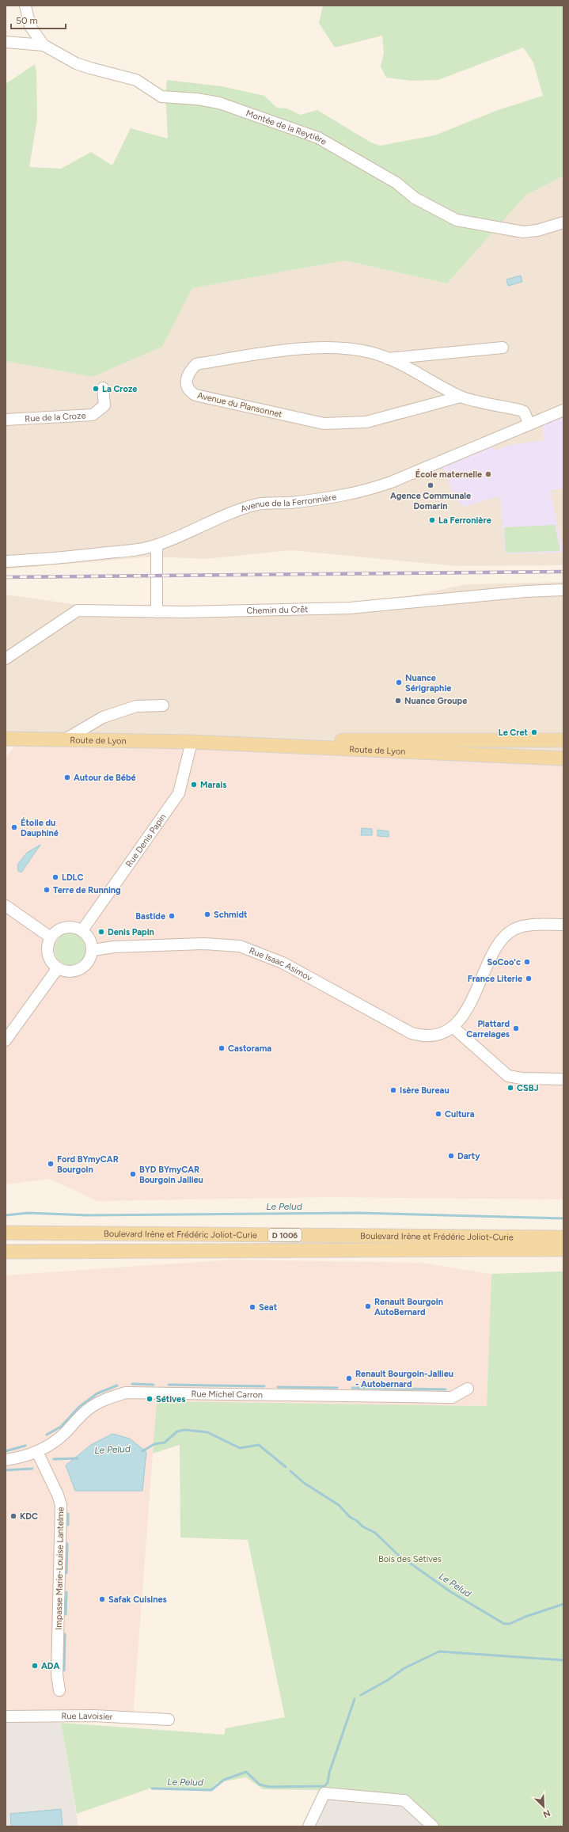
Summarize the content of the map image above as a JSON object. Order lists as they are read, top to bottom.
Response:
{
  "streets": {
    "main road": ["Route de Lyon", "Boulevard Irène et Frédéric Joliot-Curie", "D 1006"],
    "street": [
      "Montée de la Reytière",
      "Avenue du Plansonnet",
      "Rue de la Croze",
      "Avenue de la Ferronnière",
      "Chemin du Crêt",
      "Rue Denis Papin",
      "Rue Isaac Asimov",
      "Rue Michel Carron",
      "Impasse Marie-Louise Lantelme",
      "Rue Lavoisier"
    ]
  },
  "crossings": [
    ["Avenue du Plansonnet", "Avenue de la Ferronnière"],
    ["Route de Lyon", "Rue Denis Papin"],
    ["Rue Denis Papin", "Rue Isaac Asimov"],
    ["Rue Michel Carron", "Impasse Marie-Louise Lantelme"]
  ],
  "water": ["Le Pelud"],
  "parks": ["Bois des Sétives"],
  "places": [
    "La Croze",
    "École maternelle",
    "Agence Communale Domarin",
    "La Ferronière",
    "Nuance Sérigraphie",
    "Nuance Groupe",
    "Le Cret",
    "Autour de Bébé",
    "Marais",
    "Étoile du Dauphiné",
    "LDLC",
    "Terre de Running",
    "Schmidt",
    "Bastide",
    "Denis Papin",
    "SoCoo'c",
    "France Literie",
    "Plattard Carrelages",
    "Castorama",
    "CSBJ",
    "Isère Bureau",
    "Cultura",
    "Darty",
    "Ford BYmyCAR Bourgoin",
    "BYD BYmyCAR Bourgoin Jallieu",
    "Renault Bourgoin AutoBernard",
    "Seat",
    "Renault Bourgoin-Jallieu - Autobernard",
    "Sétives",
    "KDC",
    "Safak Cuisines",
    "ADA"
  ],
  "scale_bar": "50 m",
  "north": "bottom right"
}
